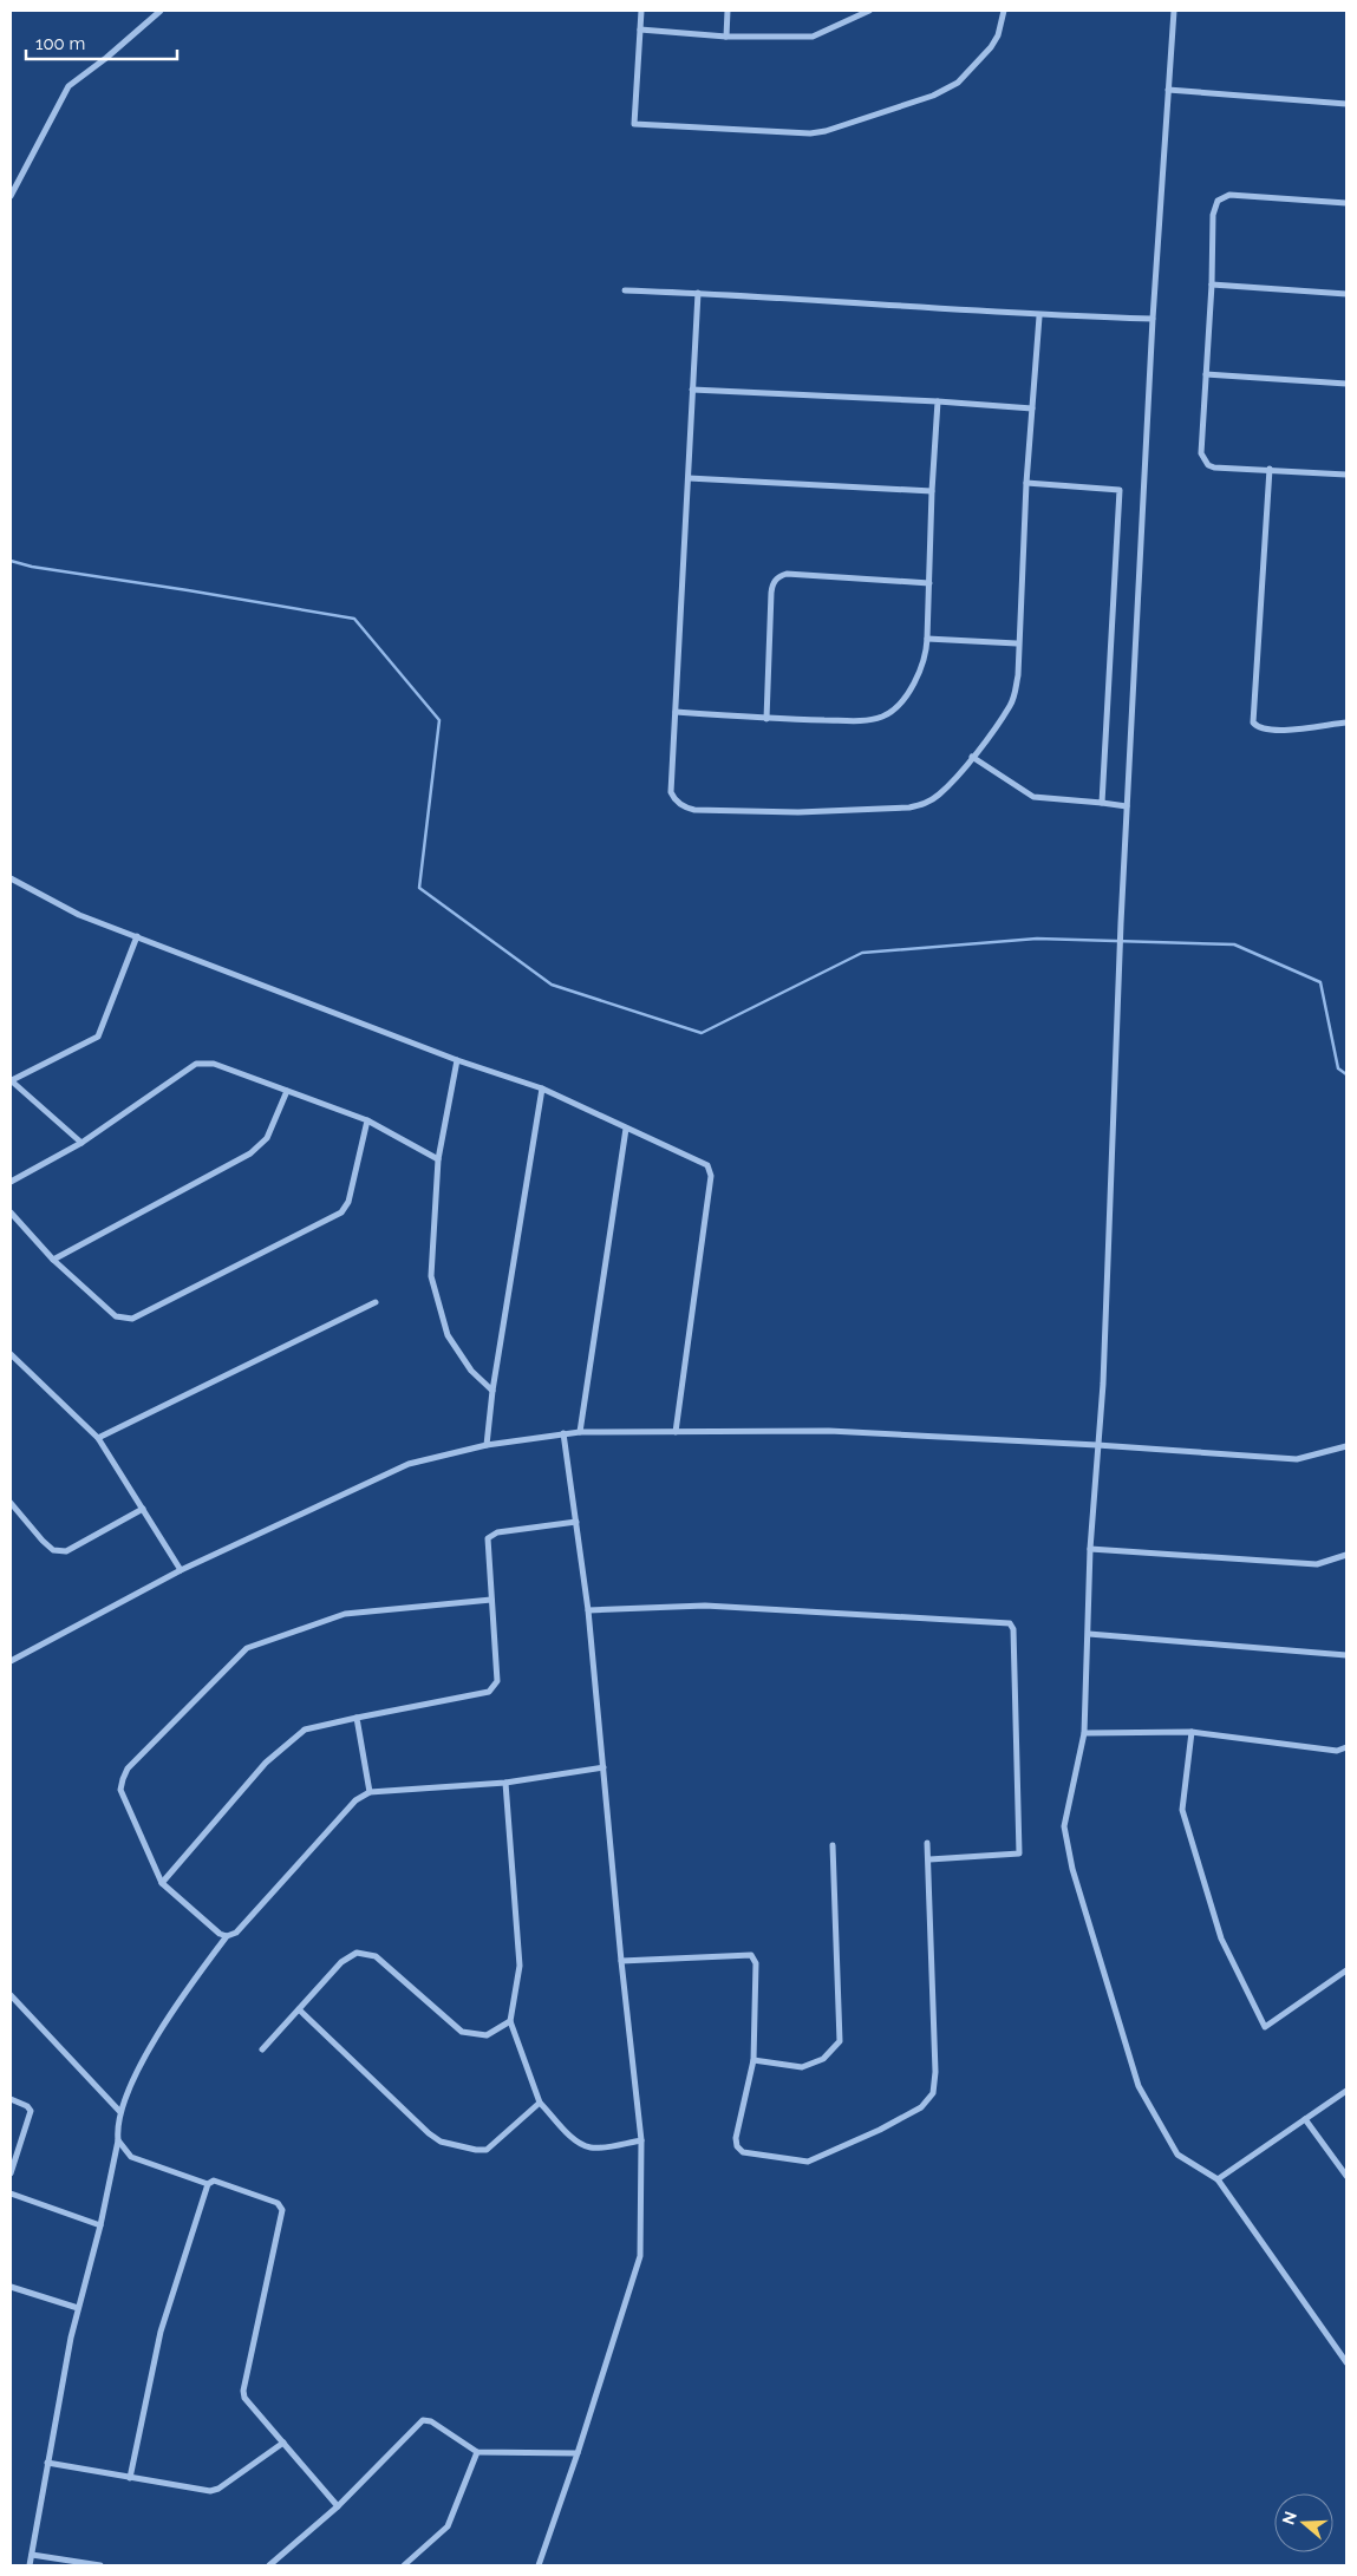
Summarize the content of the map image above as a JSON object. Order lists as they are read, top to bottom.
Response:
{
  "scale_bar": "100 m",
  "north": "left"
}
